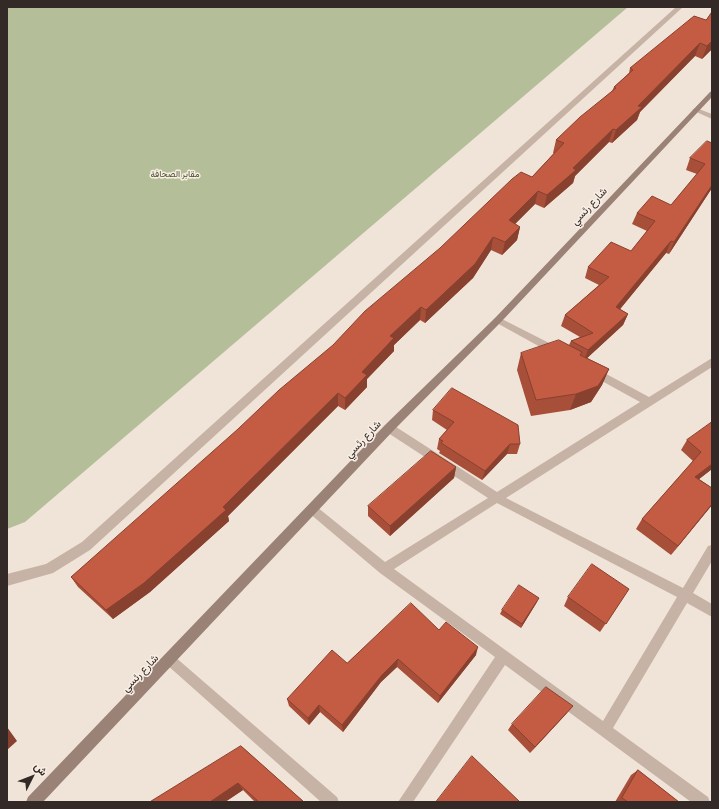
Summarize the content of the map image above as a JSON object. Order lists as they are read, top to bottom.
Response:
{
  "streets": {
    "street": ["شارع رئسي"]
  },
  "parks": ["مقابر الصحافة"],
  "north": "top right"
}
